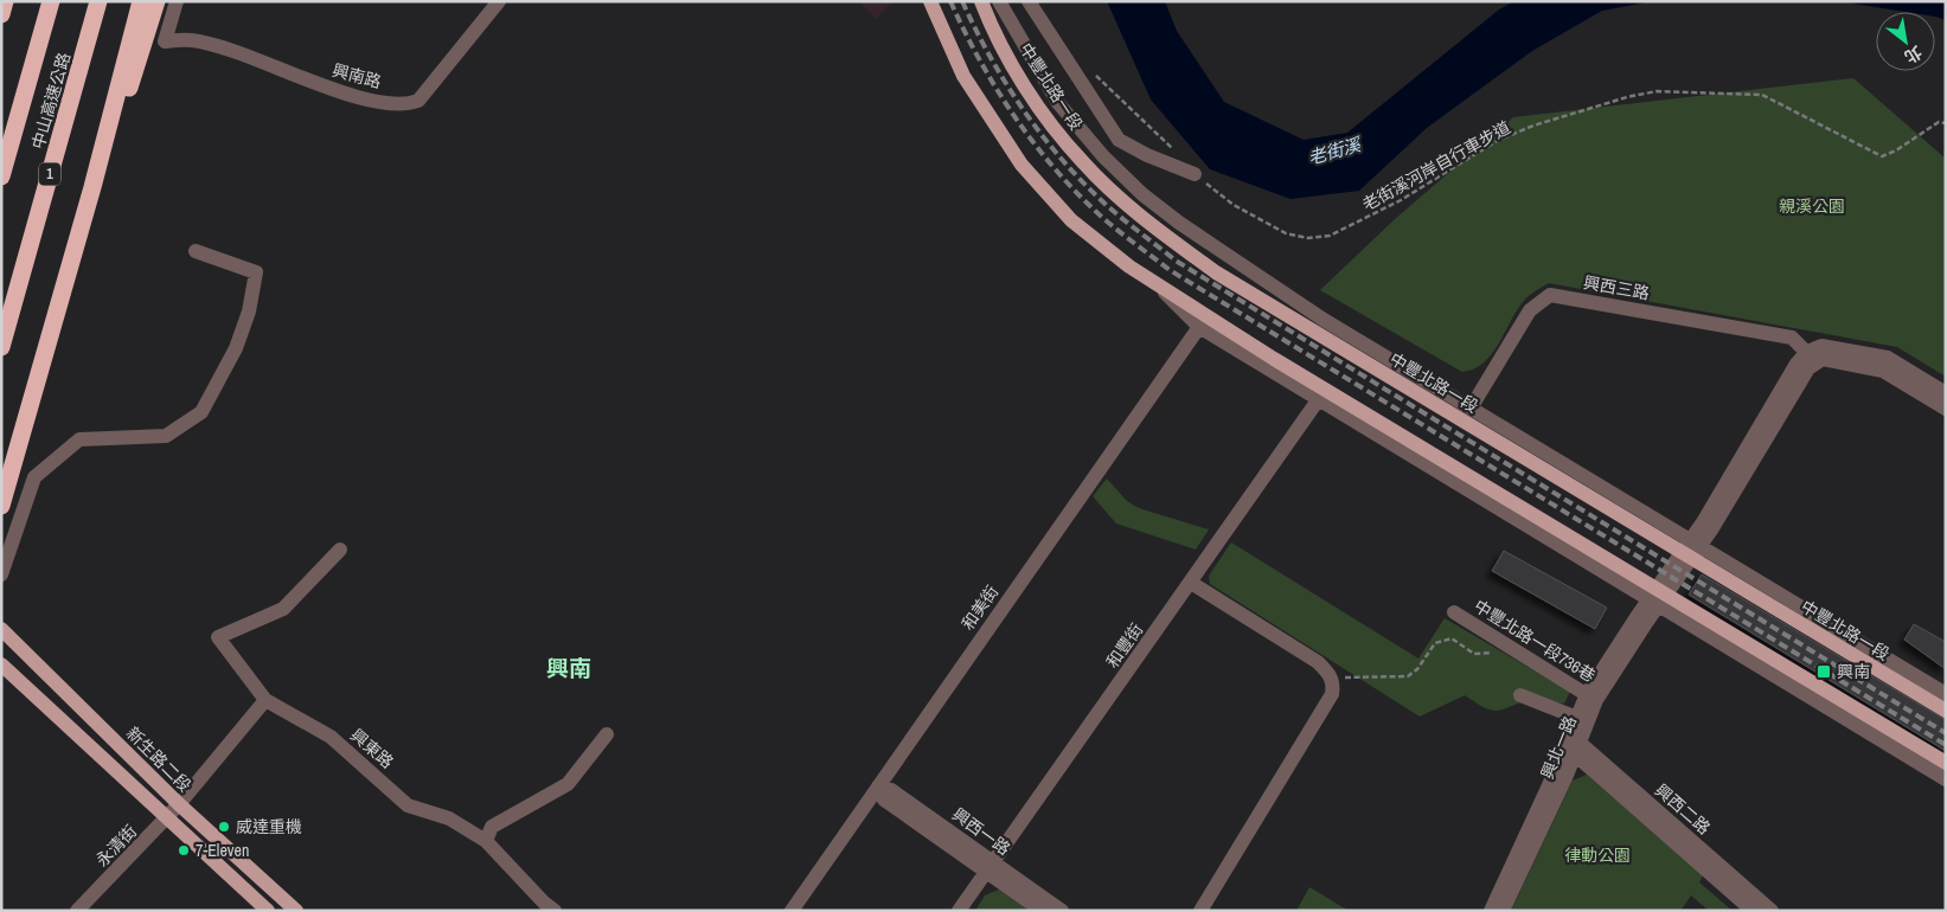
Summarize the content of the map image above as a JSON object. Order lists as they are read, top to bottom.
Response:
{
  "streets": {
    "highway": ["中山高速公路", "1"],
    "main road": ["中豐北路一段", "新生路二段"],
    "street": [
      "興南路",
      "興西三路",
      "和美街",
      "中豐北路一段736巷",
      "和豐街",
      "興北一路",
      "興東路",
      "興西二路",
      "興西一路",
      "永清街"
    ],
    "path": ["老街溪河岸自行車步道"]
  },
  "crossings": [
    ["中豐北路一段", "興西三路"],
    ["中豐北路一段", "興北一路"],
    ["興西三路", "興北一路"],
    ["和美街", "興西一路"],
    ["中豐北路一段736巷", "興北一路"],
    ["和豐街", "興西一路"],
    ["興北一路", "興西二路"],
    ["新生路二段", "永清街"]
  ],
  "districts": ["興南"],
  "water": ["老街溪"],
  "parks": ["親溪公園", "律動公園"],
  "places": {
    "transit": ["興南"],
    "other": ["威達重機", "7-Eleven"]
  },
  "north": "bottom right"
}
